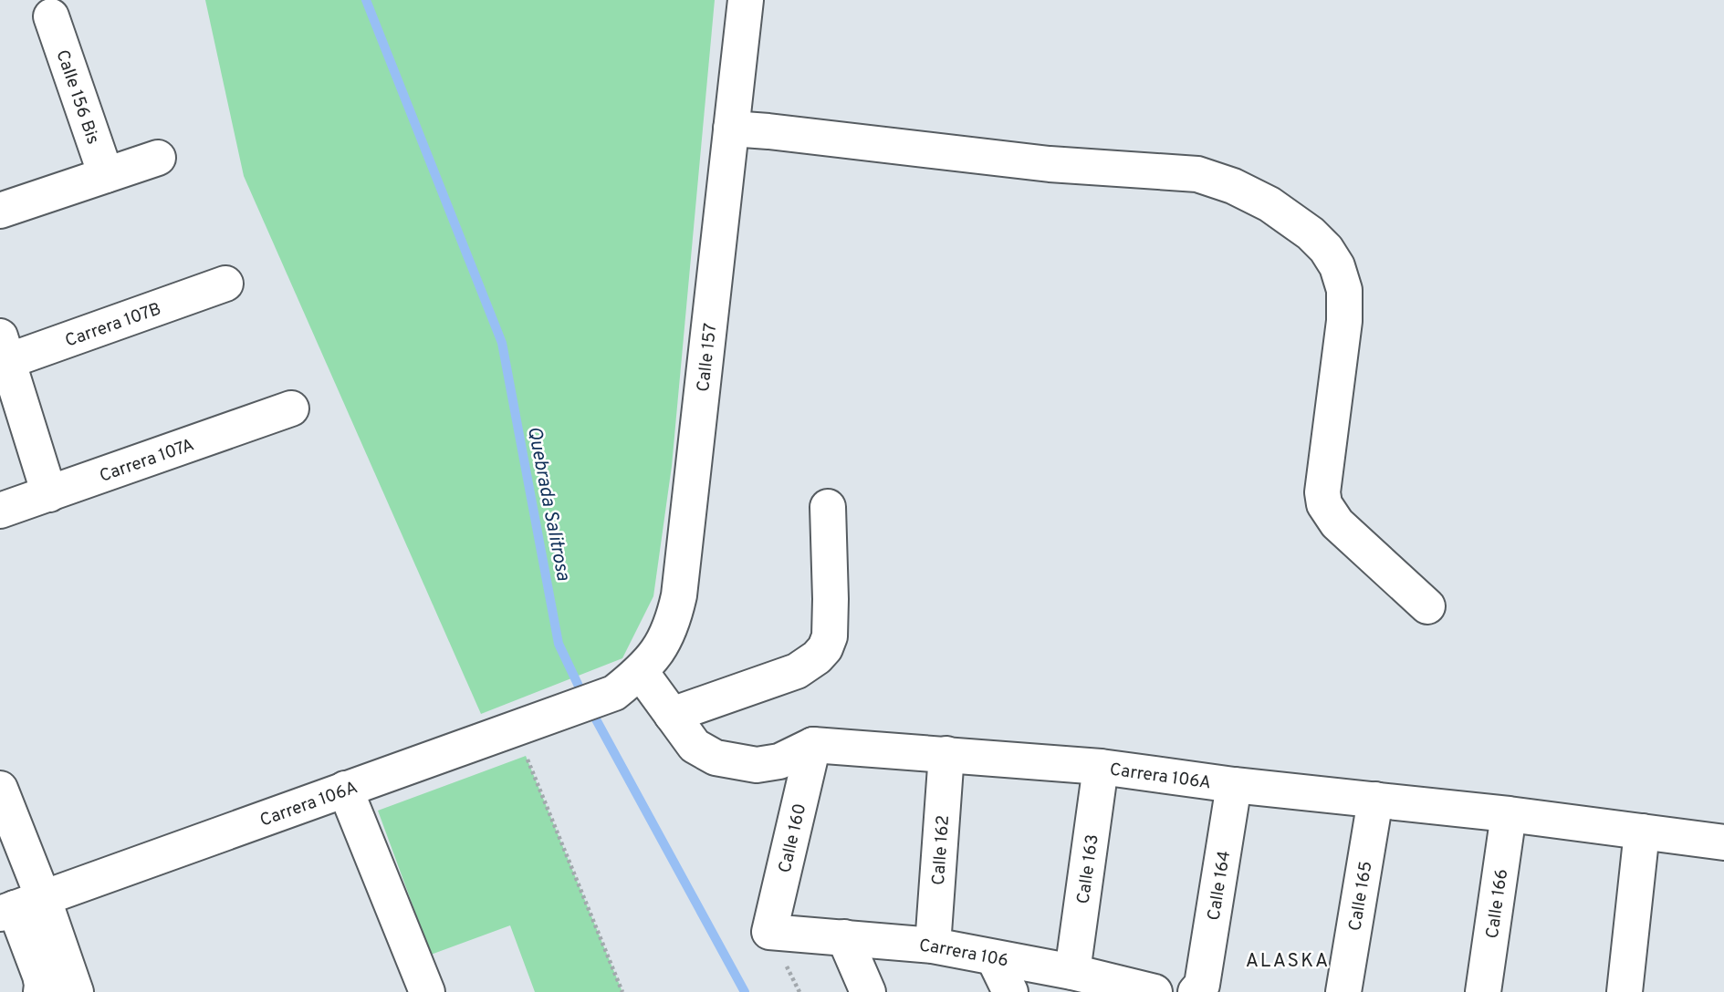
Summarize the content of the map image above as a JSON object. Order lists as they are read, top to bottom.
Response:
{
  "streets": {
    "street": [
      "Calle 156 Bis",
      "Carrera 107B",
      "Calle 157",
      "Carrera 107A",
      "Carrera 106A",
      "Calle 160",
      "Calle 162",
      "Calle 163",
      "Calle 164",
      "Calle 165",
      "Calle 166",
      "Carrera 106"
    ]
  },
  "crossings": [
    ["Calle 157", "Carrera 106A"],
    ["Carrera 106A", "Calle 160"],
    ["Carrera 106A", "Calle 162"],
    ["Carrera 106A", "Calle 163"],
    ["Carrera 106A", "Calle 164"],
    ["Carrera 106A", "Calle 165"],
    ["Carrera 106A", "Calle 166"],
    ["Calle 160", "Carrera 106"],
    ["Calle 162", "Carrera 106"],
    ["Calle 163", "Carrera 106"]
  ],
  "districts": ["ALASKA"],
  "water": ["Quebrada Salitrosa"]
}
